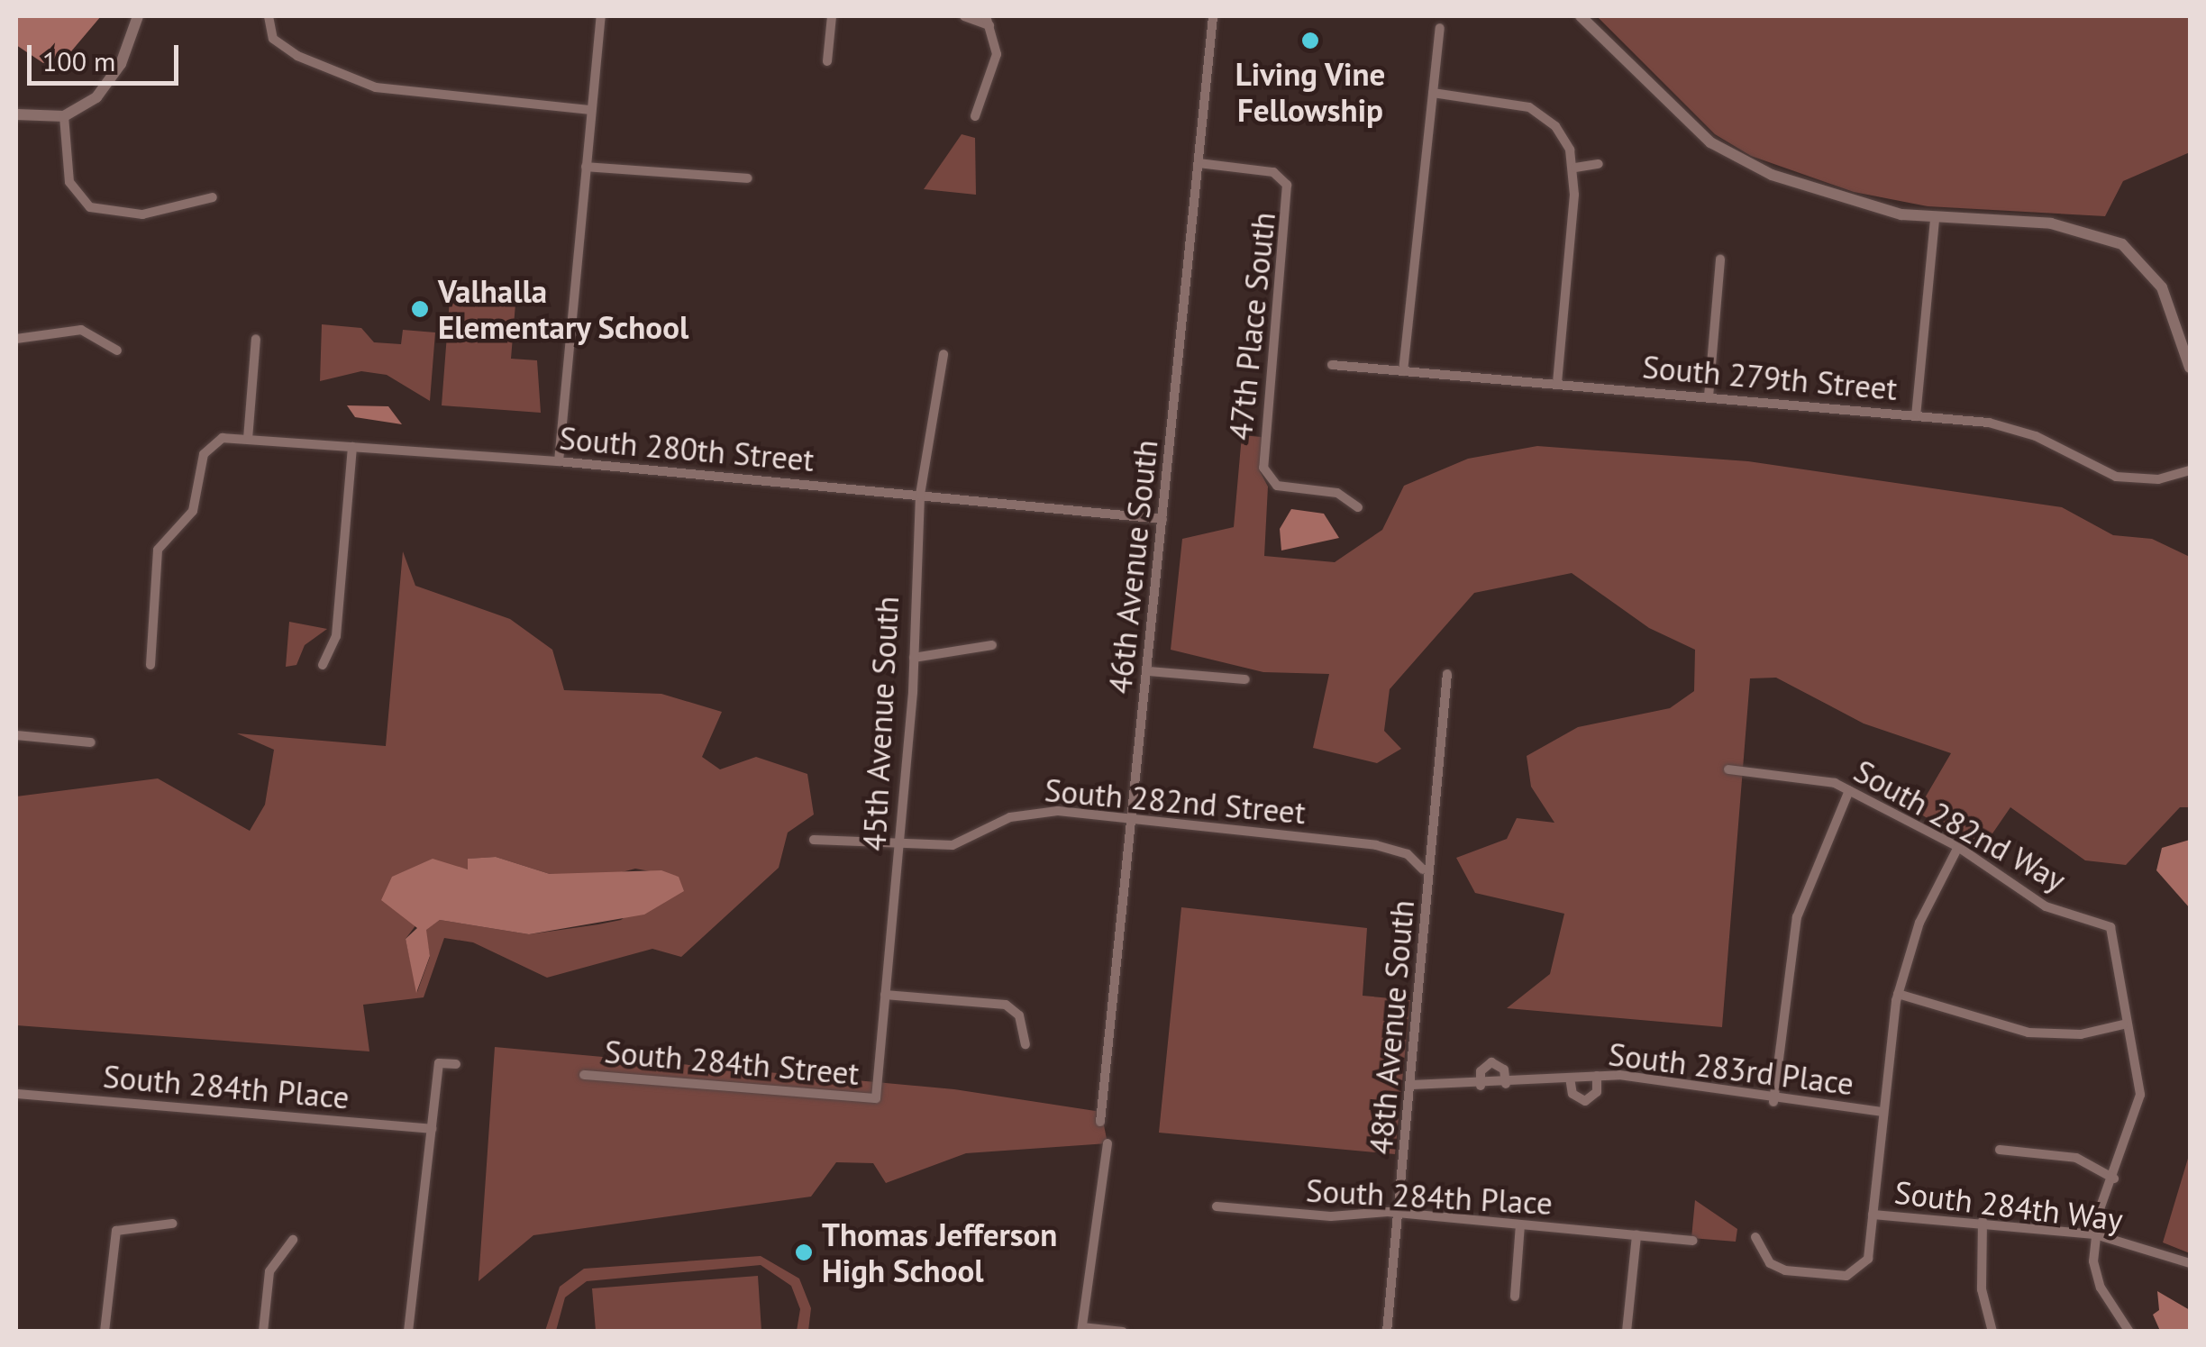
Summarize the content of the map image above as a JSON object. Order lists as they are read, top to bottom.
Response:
{
  "streets": {
    "street": [
      "47th Place South",
      "South 279th Street",
      "South 280th Street",
      "46th Avenue South",
      "45th Avenue South",
      "South 282nd Street",
      "South 282nd Way",
      "48th Avenue South",
      "South 284th Street",
      "South 283rd Place",
      "South 284th Place",
      "South 284th Way"
    ]
  },
  "crossings": [
    ["47th Place South", "46th Avenue South"],
    ["South 280th Street", "46th Avenue South"],
    ["South 280th Street", "45th Avenue South"],
    ["46th Avenue South", "South 282nd Street"],
    ["45th Avenue South", "South 282nd Street"],
    ["45th Avenue South", "South 284th Street"],
    ["South 282nd Street", "48th Avenue South"],
    ["48th Avenue South", "South 283rd Place"],
    ["48th Avenue South", "South 284th Place"]
  ],
  "places": ["Living Vine Fellowship", "Valhalla Elementary School", "Thomas Jefferson High School"],
  "scale_bar": "100 m"
}
